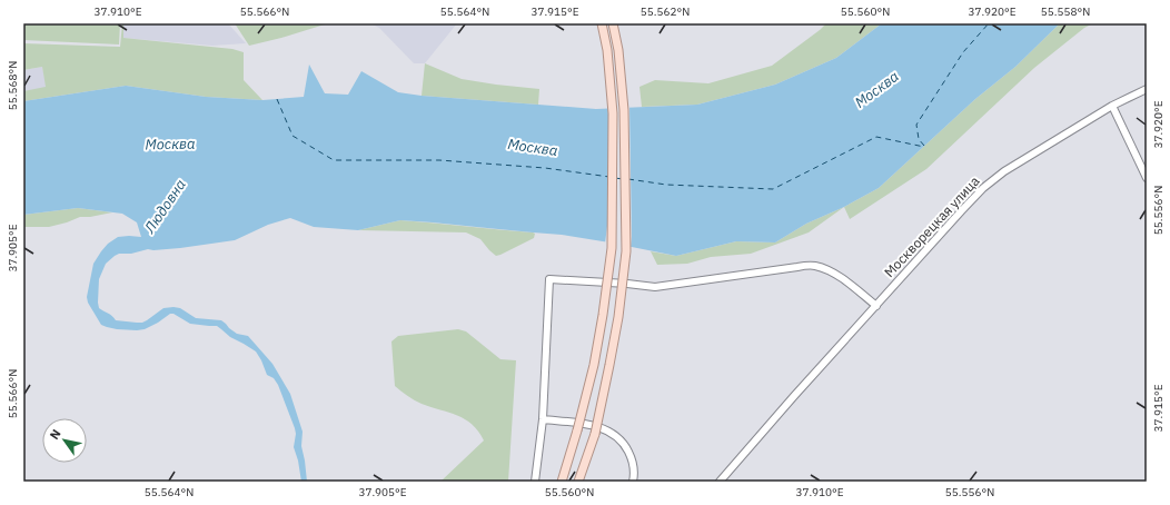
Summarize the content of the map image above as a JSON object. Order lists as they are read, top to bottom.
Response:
{
  "streets": {
    "street": ["Москворецкая улица"]
  },
  "water": ["Москва", "Людовна"],
  "north": "top left",
  "coordinates": [
    "37.910°E",
    "55.566°N",
    "55.564°N",
    "37.915°E",
    "55.562°N",
    "55.560°N",
    "37.920°E",
    "55.558°N",
    "55.568°N",
    "55.556°N",
    "37.905°E"
  ]
}
